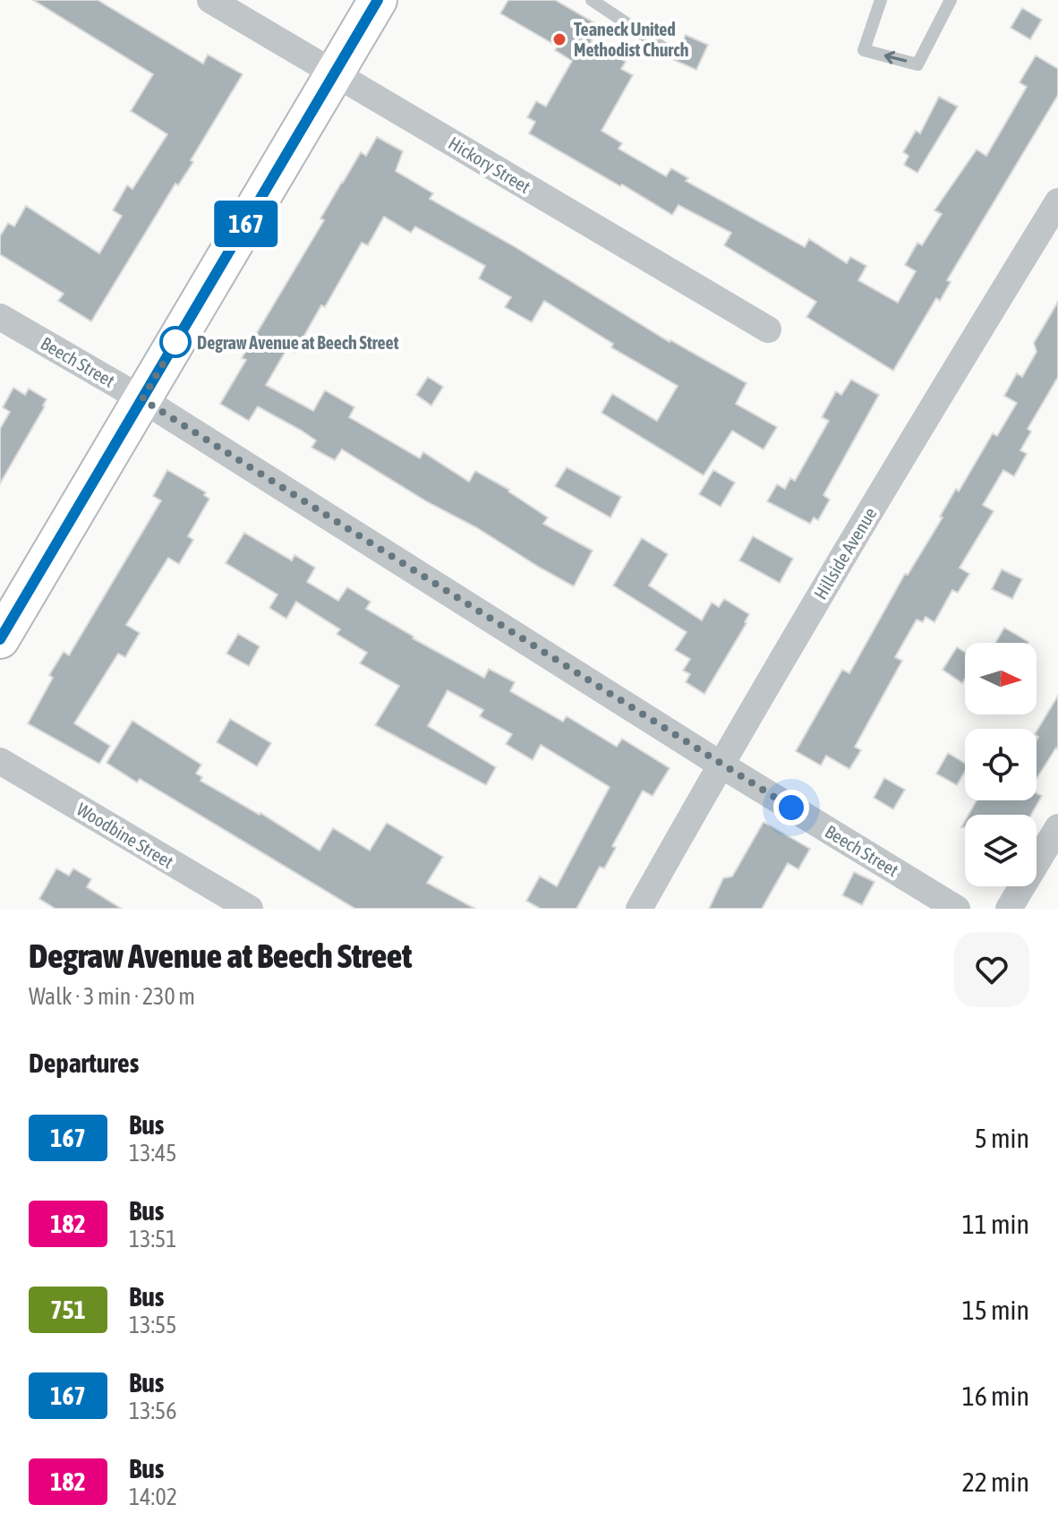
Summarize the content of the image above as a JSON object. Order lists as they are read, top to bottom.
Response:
{
  "streets": {
    "street": [
      "Hickory Street",
      "Beech Street",
      "Hillside Avenue",
      "Woodbine Street"
    ]
  },
  "crossings": [
    ["Beech Street", "Hillside Avenue"]
  ],
  "places": ["Teaneck United Methodist Church", "Degraw Avenue at Beech Street"],
  "lines": ["bus line 167"],
  "north": "right",
  "page": {
    "on_map": "167",
    "heading": [
      ["Degraw Avenue at Beech Street", "Walk · 3 min · 230 m"],
      "Departures"
    ],
    "list": [
      {
        "mark": "167",
        "name": "Bus",
        "note": "13:45",
        "value": "5 min"
      },
      {
        "mark": "182",
        "name": "Bus",
        "note": "13:51",
        "value": "11 min"
      },
      {
        "mark": "751",
        "name": "Bus",
        "note": "13:55",
        "value": "15 min"
      },
      {
        "mark": "167",
        "name": "Bus",
        "note": "13:56",
        "value": "16 min"
      },
      {
        "mark": "182",
        "name": "Bus",
        "note": "14:02",
        "value": "22 min"
      }
    ]
  }
}
